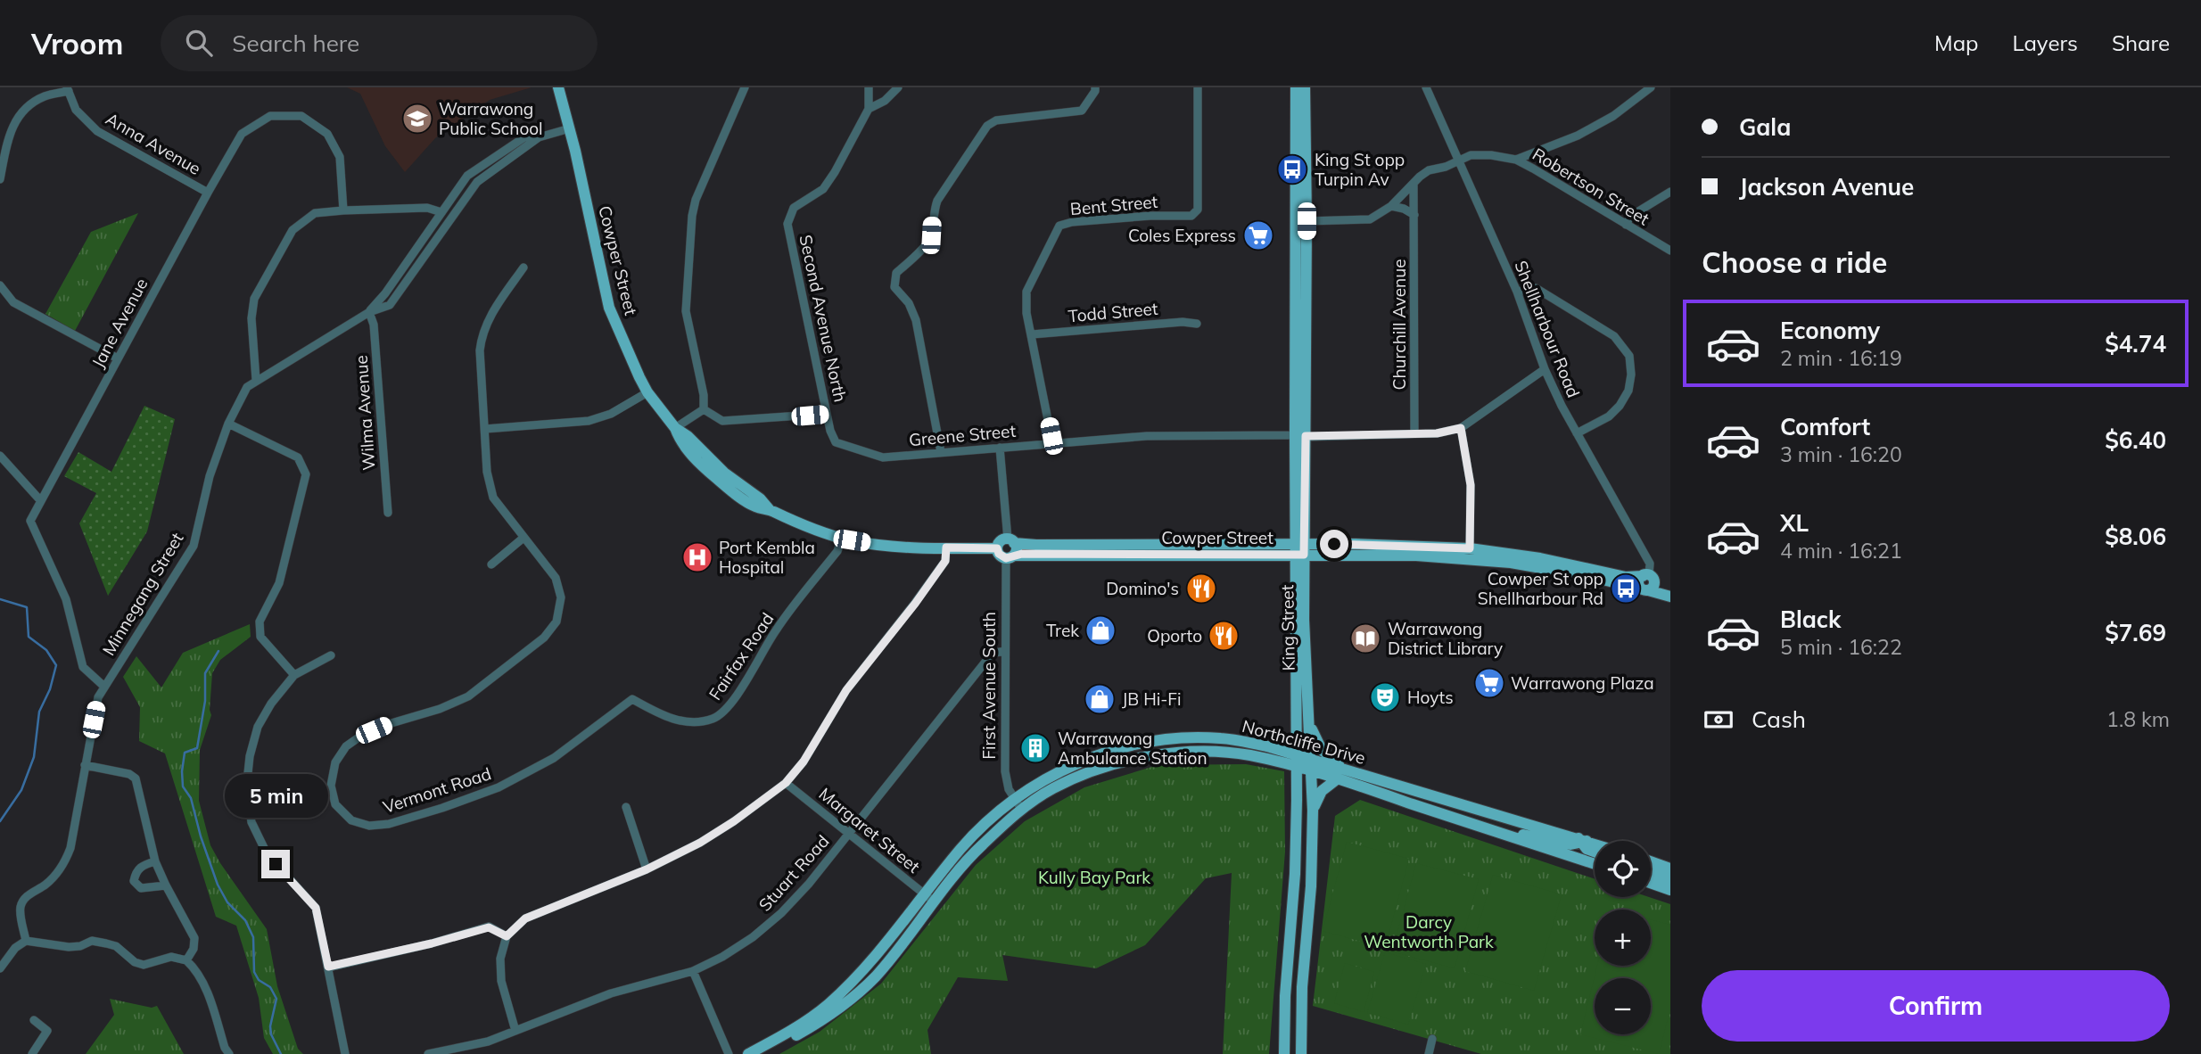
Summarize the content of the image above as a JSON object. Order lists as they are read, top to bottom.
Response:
{
  "streets": {
    "main road": ["Cowper Street", "King Street", "Northcliffe Drive"],
    "street": [
      "Anna Avenue",
      "Robertson Street",
      "Bent Street",
      "Todd Street",
      "Second Avenue North",
      "Jane Avenue",
      "Churchill Avenue",
      "Shellharbour Road",
      "Wilma Avenue",
      "Greene Street",
      "Minnegang Street",
      "Fairfax Road",
      "First Avenue South",
      "Vermont Road",
      "Margaret Street",
      "Stuart Road"
    ]
  },
  "crossings": [
    ["Anna Avenue", "Jane Avenue"],
    ["Robertson Street", "Churchill Avenue"],
    ["Robertson Street", "Shellharbour Road"],
    ["Bent Street", "Todd Street"],
    ["Bent Street", "Greene Street"],
    ["Cowper Street", "Shellharbour Road"],
    ["Cowper Street", "Minnegang Street"],
    ["Cowper Street", "King Street"],
    ["Cowper Street", "Fairfax Road"],
    ["Cowper Street", "First Avenue South"],
    ["Second Avenue North", "Greene Street"],
    ["Jane Avenue", "Minnegang Street"],
    ["Churchill Avenue", "Greene Street"],
    ["Wilma Avenue", "Minnegang Street"],
    ["Greene Street", "King Street"],
    ["King Street", "Northcliffe Drive"],
    ["Fairfax Road", "Vermont Road"],
    ["First Avenue South", "Northcliffe Drive"],
    ["First Avenue South", "Stuart Road"],
    ["Northcliffe Drive", "Margaret Street"],
    ["Margaret Street", "Stuart Road"]
  ],
  "parks": ["Kully Bay Park", "Darcy Wentworth Park"],
  "places": {
    "school or university": ["Warrawong Public School"],
    "bus stop": ["King St opp Turpin Av", "Cowper St opp Shellharbour Rd"],
    "supermarket": ["Coles Express", "Warrawong Plaza"],
    "hospital": ["Port Kembla Hospital"],
    "restaurant": ["Domino's", "Oporto"],
    "shop": ["Trek", "JB Hi-Fi"],
    "library": ["Warrawong District Library"],
    "theatre": ["Hoyts"],
    "building": ["Warrawong Ambulance Station"]
  },
  "page": {
    "header": "Vroom",
    "search": "Search here",
    "nav": ["Map", "Layers", "Share"],
    "banner": ["Gala", "Jackson Avenue"],
    "heading": "Choose a ride",
    "list": [
      {
        "name": "Economy",
        "note": "2 min · 16:19",
        "value": "$4.74"
      },
      {
        "name": "Comfort",
        "note": "3 min · 16:20",
        "value": "$6.40"
      },
      {
        "name": "XL",
        "note": "4 min · 16:21",
        "value": "$8.06"
      },
      {
        "name": "Black",
        "note": "5 min · 16:22",
        "value": "$7.69"
      }
    ],
    "pay": ["Cash", "1.8 km"],
    "bubble": "5 min",
    "map_buttons": ["+", "−"],
    "buttons": "Confirm"
  }
}
